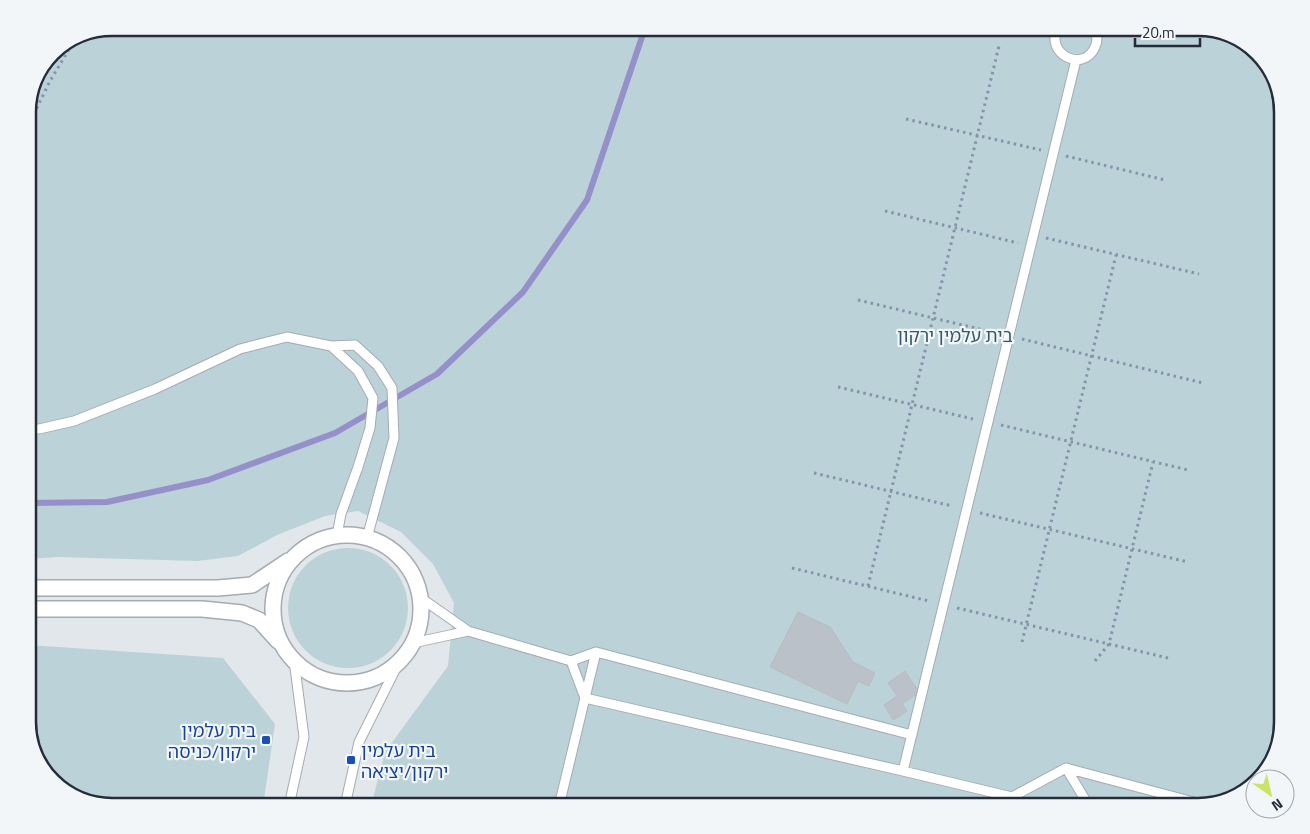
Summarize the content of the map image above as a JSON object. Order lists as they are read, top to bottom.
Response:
{
  "parks": ["בית עלמין ירקון"],
  "places": {
    "transit": ["בית עלמין ירקון/כניסה", "בית עלמין ירקון/יציאה"]
  },
  "scale_bar": "20 m",
  "north": "bottom right"
}
